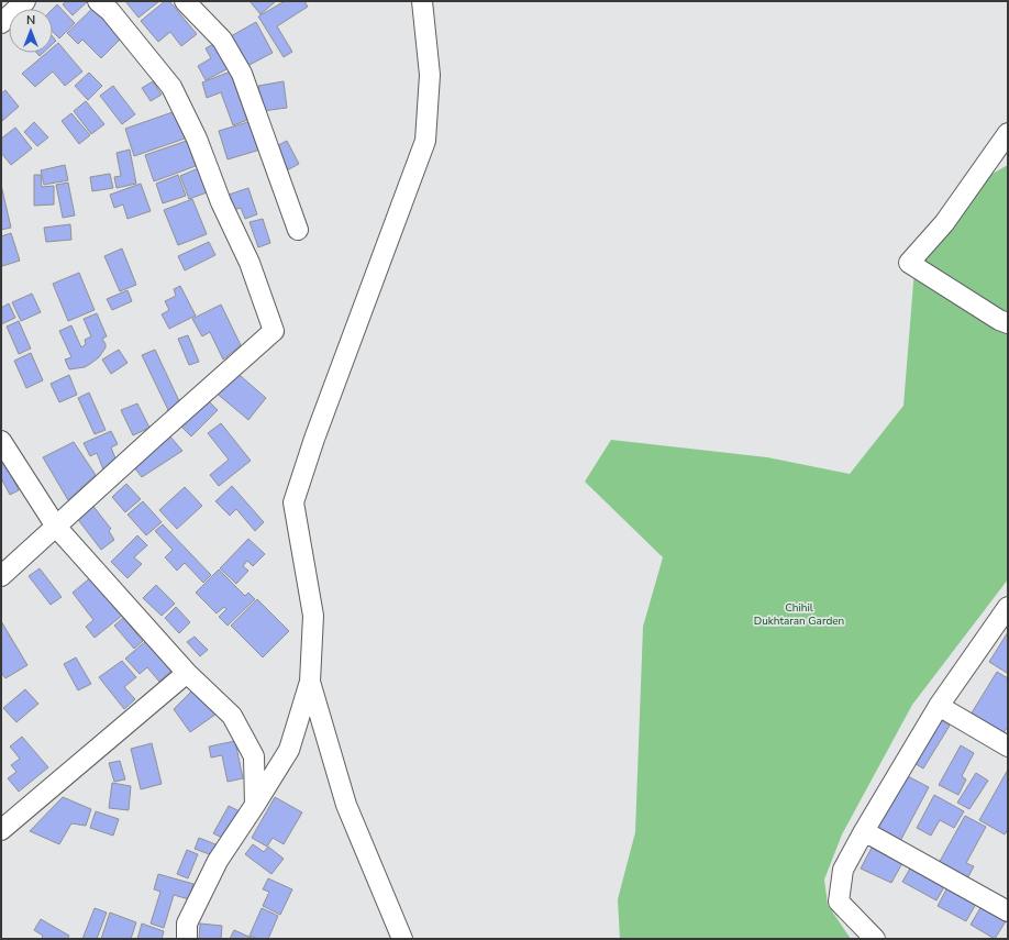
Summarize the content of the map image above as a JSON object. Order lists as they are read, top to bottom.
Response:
{
  "parks": ["Chihil Dukhtaran Garden"],
  "north": "top"
}
